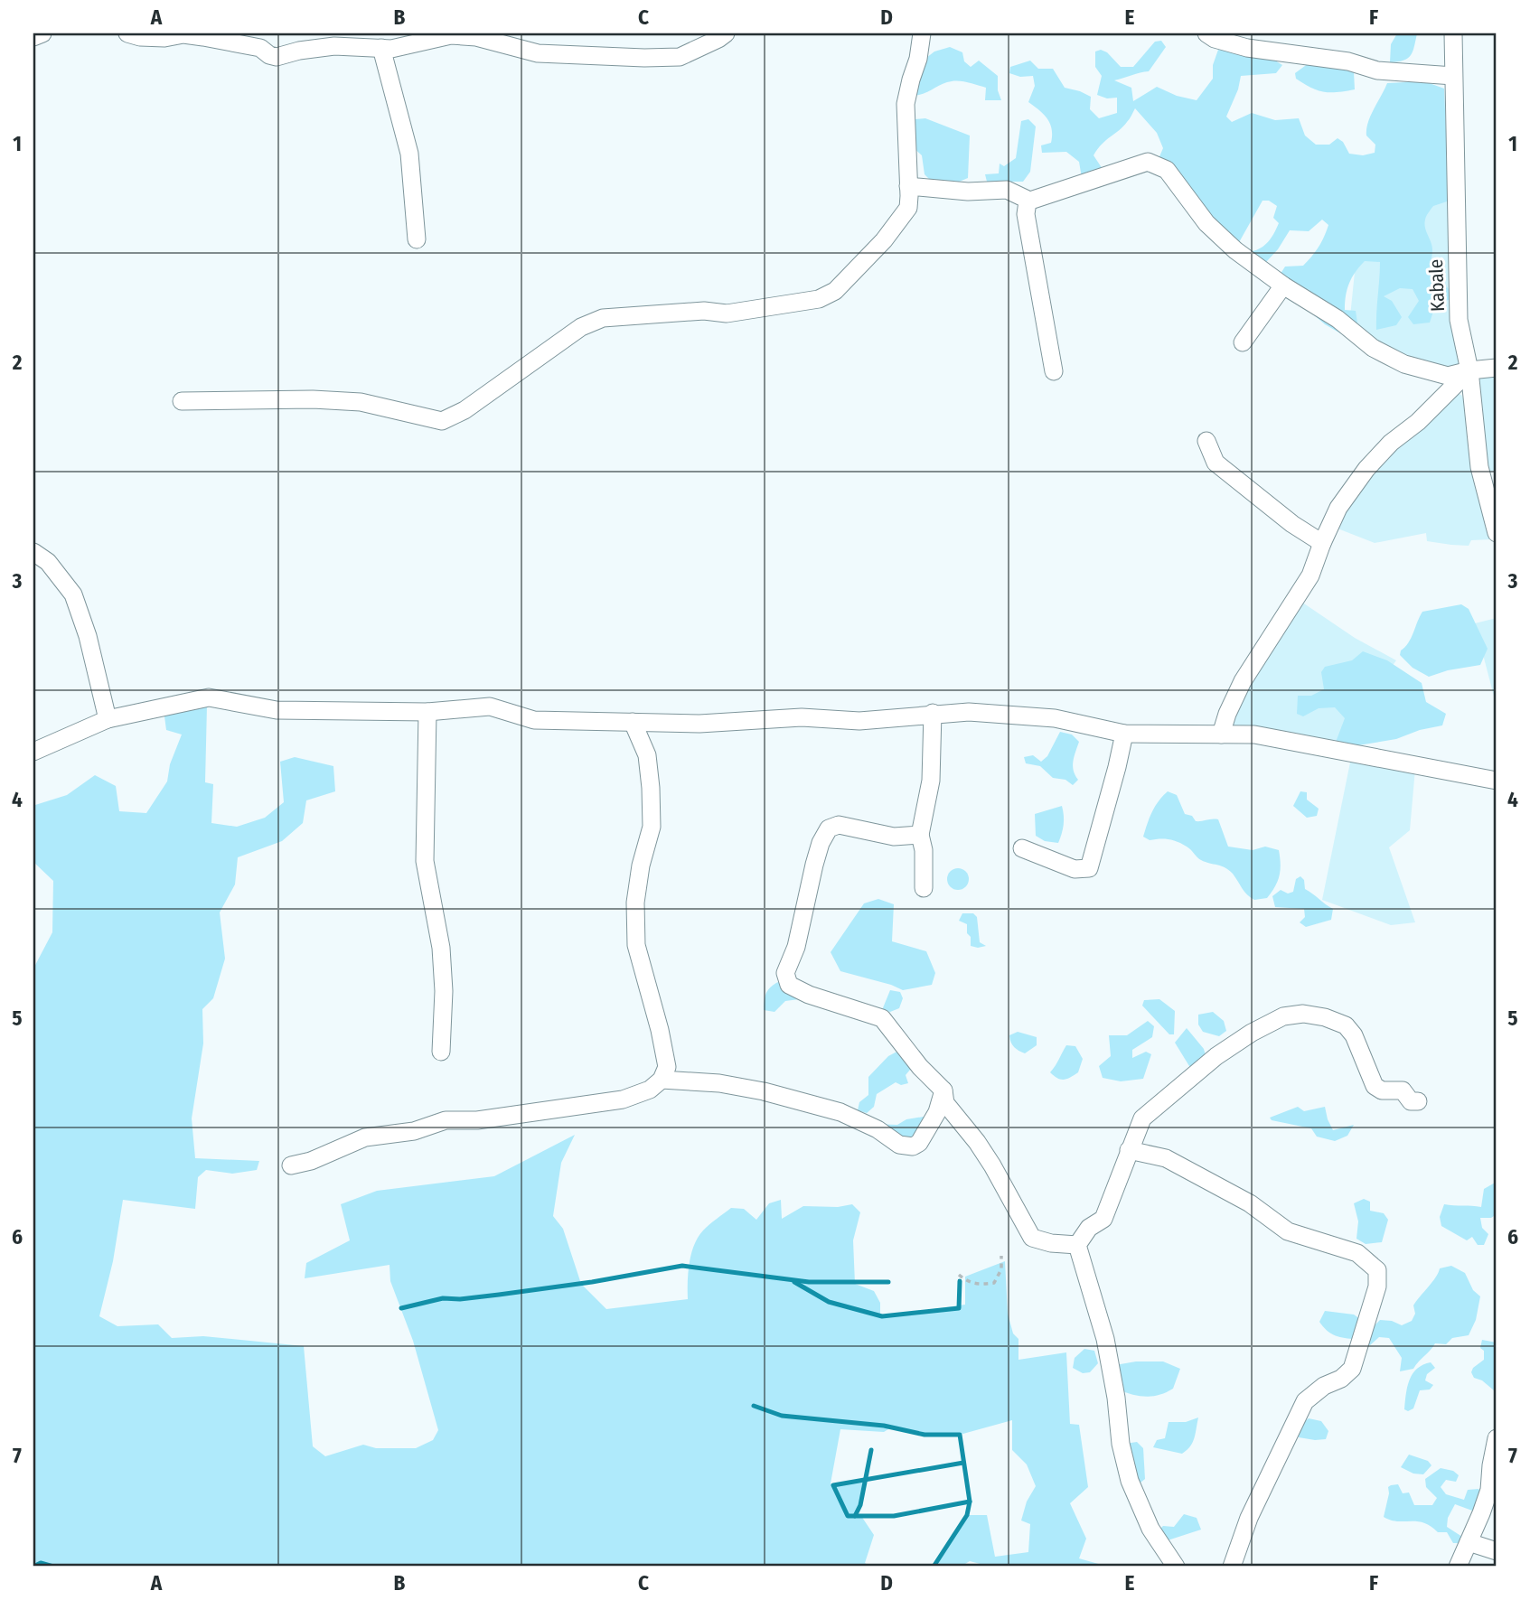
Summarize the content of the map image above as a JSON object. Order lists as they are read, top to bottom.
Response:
{
  "streets": {
    "street": ["Kabale"]
  },
  "grid": {
    "columns": [
      "A",
      "B",
      "C",
      "D",
      "E",
      "F"
    ],
    "rows": [
      "1",
      "2",
      "3",
      "4",
      "5",
      "6",
      "7"
    ]
  }
}
